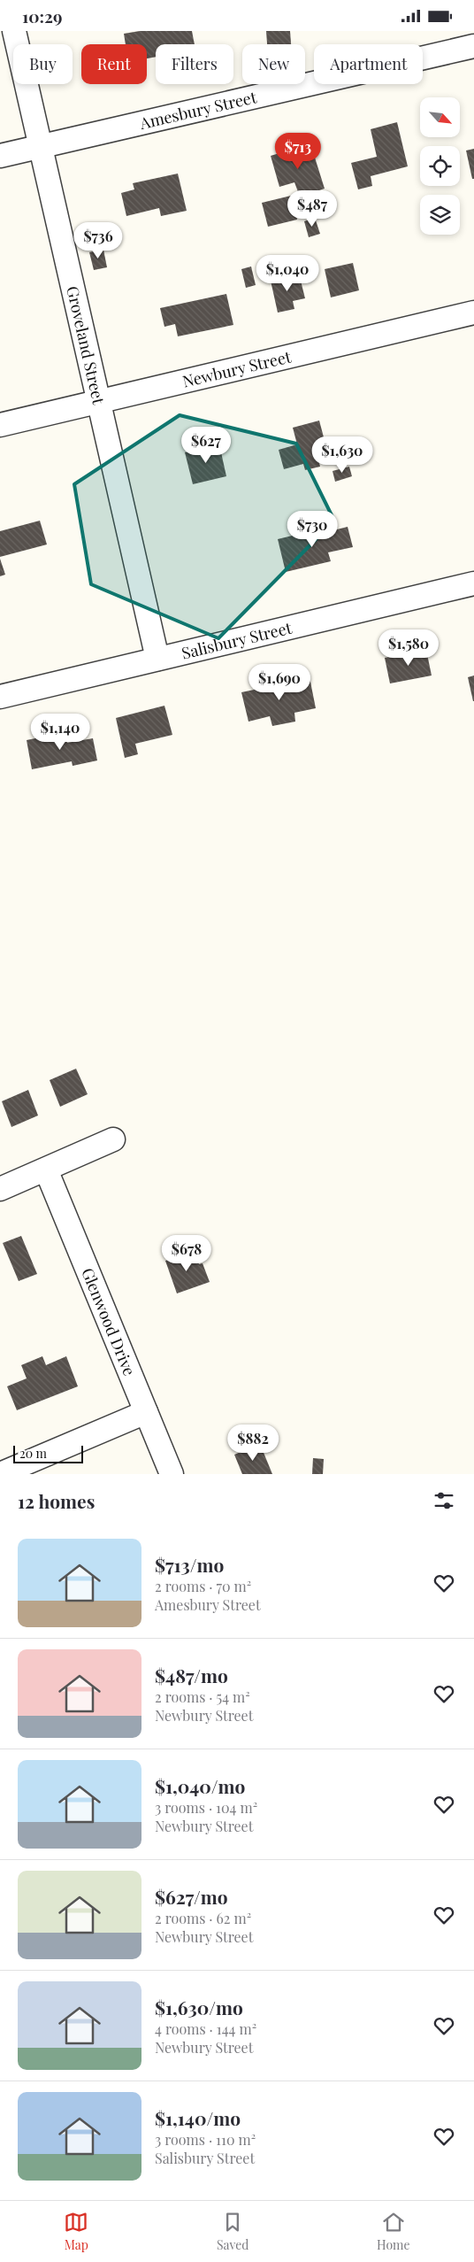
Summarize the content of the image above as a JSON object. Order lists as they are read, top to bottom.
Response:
{
  "streets": {
    "street": [
      "Amesbury Street",
      "Groveland Street",
      "Newbury Street",
      "Salisbury Street",
      "Glenwood Drive"
    ]
  },
  "crossings": [
    ["Amesbury Street", "Groveland Street"],
    ["Groveland Street", "Newbury Street"],
    ["Groveland Street", "Salisbury Street"]
  ],
  "scale_bar": "20 m",
  "north": "bottom right",
  "page": {
    "status": "10:29",
    "chip": [
      "Buy",
      "Rent",
      "Filters",
      "New",
      "Apartment"
    ],
    "price": [
      "$713",
      "$487",
      "$736",
      "$1,040",
      "$627",
      "$1,630",
      "$730",
      "$1,580",
      "$1,690",
      "$1,140",
      "$678",
      "$882"
    ],
    "scale": "20 m",
    "heading": "12 homes",
    "list": [
      {
        "name": "$713/mo",
        "note": "2 rooms · 70 m² · Amesbury Street"
      },
      {
        "name": "$487/mo",
        "note": "2 rooms · 54 m² · Newbury Street"
      },
      {
        "name": "$1,040/mo",
        "note": "3 rooms · 104 m² · Newbury Street"
      },
      {
        "name": "$627/mo",
        "note": "2 rooms · 62 m² · Newbury Street"
      },
      {
        "name": "$1,630/mo",
        "note": "4 rooms · 144 m² · Newbury Street"
      },
      {
        "name": "$1,140/mo",
        "note": "3 rooms · 110 m² · Salisbury Street"
      }
    ],
    "tabs": ["Map", "Saved", "Home"]
  }
}
